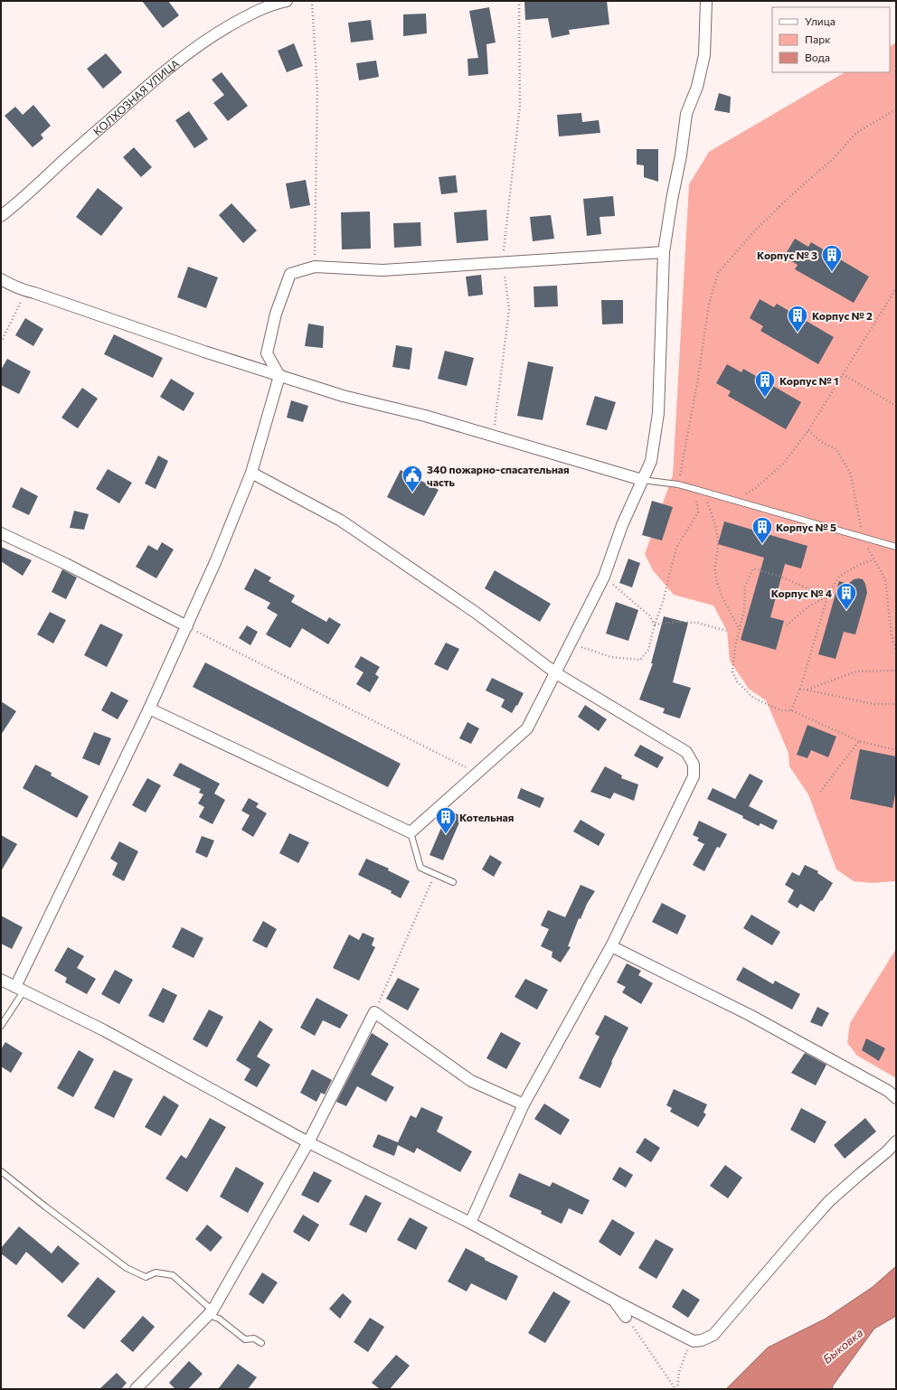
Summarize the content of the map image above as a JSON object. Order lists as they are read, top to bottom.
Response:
{
  "streets": {
    "street": ["КОЛХОЗНАЯ УЛИЦА"]
  },
  "water": ["Быковка"],
  "places": {
    "building": [
      "Корпус № 3",
      "Корпус № 2",
      "Корпус № 1",
      "Корпус № 5",
      "Корпус № 4",
      "Котельная"
    ],
    "public building": ["340 пожарно-спасательная часть"]
  },
  "legend": ["Улица", "Парк", "Вода"]
}
